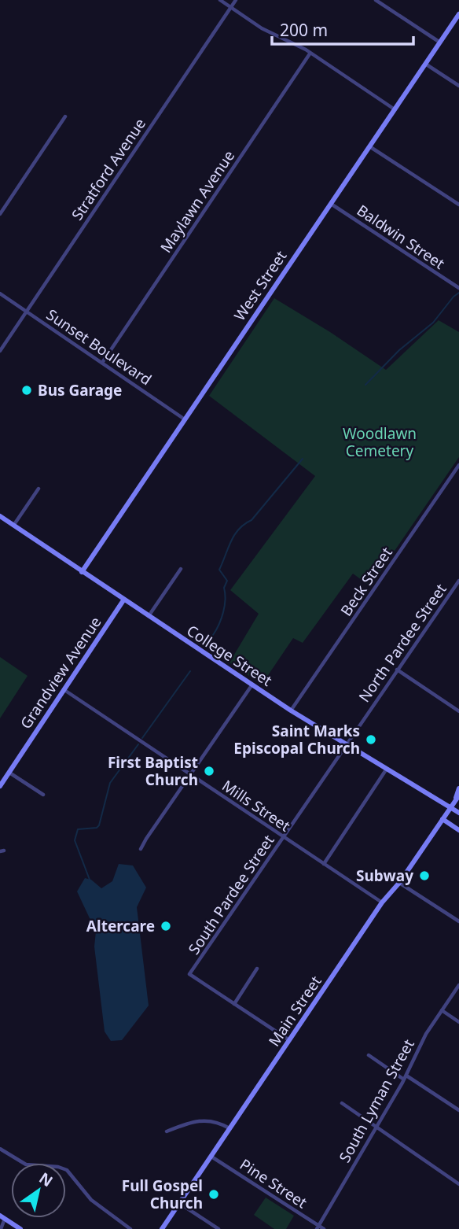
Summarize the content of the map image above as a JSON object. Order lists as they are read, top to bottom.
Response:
{
  "streets": {
    "main road": [
      "West Street",
      "College Street",
      "Grandview Avenue",
      "Main Street"
    ],
    "street": [
      "Stratford Avenue",
      "Maylawn Avenue",
      "Baldwin Street",
      "Sunset Boulevard",
      "Beck Street",
      "North Pardee Street",
      "Mills Street",
      "South Pardee Street",
      "South Lyman Street",
      "Pine Street"
    ]
  },
  "crossings": [
    ["Stratford Avenue", "Sunset Boulevard"],
    ["Maylawn Avenue", "Sunset Boulevard"],
    ["Baldwin Street", "West Street"],
    ["West Street", "Sunset Boulevard"],
    ["West Street", "College Street"],
    ["Beck Street", "College Street"],
    ["North Pardee Street", "College Street"],
    ["North Pardee Street", "South Pardee Street"],
    ["College Street", "Grandview Avenue"],
    ["College Street", "South Pardee Street"],
    ["College Street", "Main Street"],
    ["Grandview Avenue", "Mills Street"],
    ["Mills Street", "South Pardee Street"],
    ["Mills Street", "Main Street"],
    ["Main Street", "Pine Street"],
    ["South Lyman Street", "Pine Street"]
  ],
  "parks": ["Woodlawn Cemetery"],
  "places": [
    "Bus Garage",
    "Saint Marks Episcopal Church",
    "First Baptist Church",
    "Subway",
    "Altercare",
    "Full Gospel Church"
  ],
  "scale_bar": "200 m",
  "north": "top right"
}
